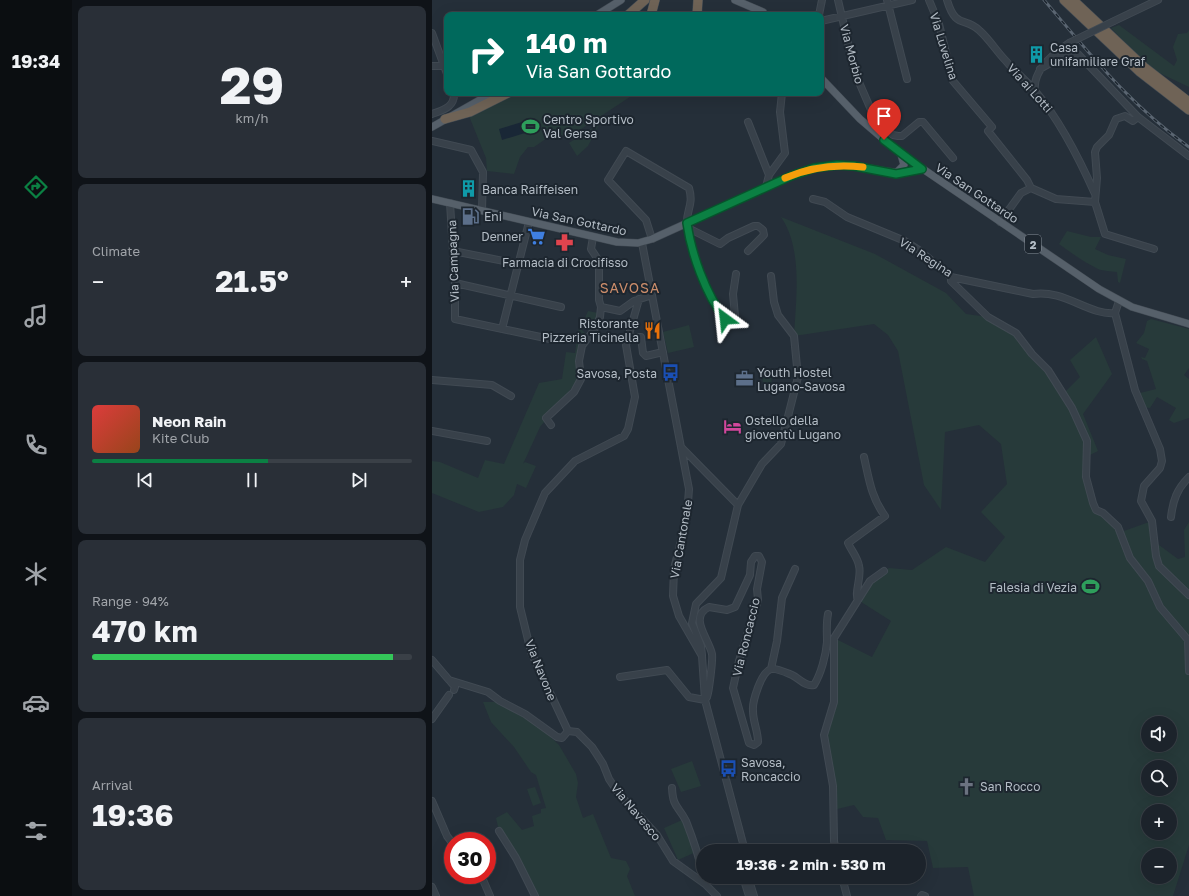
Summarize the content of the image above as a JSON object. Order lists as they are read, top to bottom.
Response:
{
  "streets": {
    "main road": ["Via San Gottardo", "2"],
    "street": [
      "Via Luvelina",
      "Via Morbio",
      "Via ai Lotti",
      "Via Regina",
      "Via Campagna",
      "Via Cantonale",
      "Via Roncaccio",
      "Via Navone",
      "Via Navesco"
    ]
  },
  "crossings": [
    ["Via San Gottardo", "Via Campagna"],
    ["Via San Gottardo", "Via Cantonale"],
    ["Via Cantonale", "Via Roncaccio"],
    ["Via Navone", "Via Navesco"]
  ],
  "districts": ["SAVOSA"],
  "places": {
    "building": ["Casa unifamiliare Graf", "Banca Raiffeisen"],
    "sports": ["Centro Sportivo Val Gersa", "Falesia di Vezia"],
    "fuel station": ["Eni"],
    "supermarket": ["Denner"],
    "pharmacy": ["Farmacia di Crocifisso"],
    "restaurant": ["Ristorante Pizzeria Ticinella"],
    "bus stop": ["Savosa, Posta", "Savosa, Roncaccio"],
    "office": ["Youth Hostel Lugano-Savosa"],
    "hotel": ["Ostello della gioventù Lugano"],
    "church": ["San Rocco"]
  },
  "page": {
    "tabs": "19:34",
    "tile": [
      ["29", "km/h"],
      "Climate",
      ["Range · 94%", "470 km"],
      ["Arrival", "19:36"]
    ],
    "turn": ["140 m", "Via San Gottardo"],
    "heat": ["−", "21.5°", "+"],
    "song": ["Neon Rain", "Kite Club"],
    "map_buttons": ["+", "−"],
    "limit": "30",
    "trip": "19:36 · 2 min · 530 m"
  }
}
